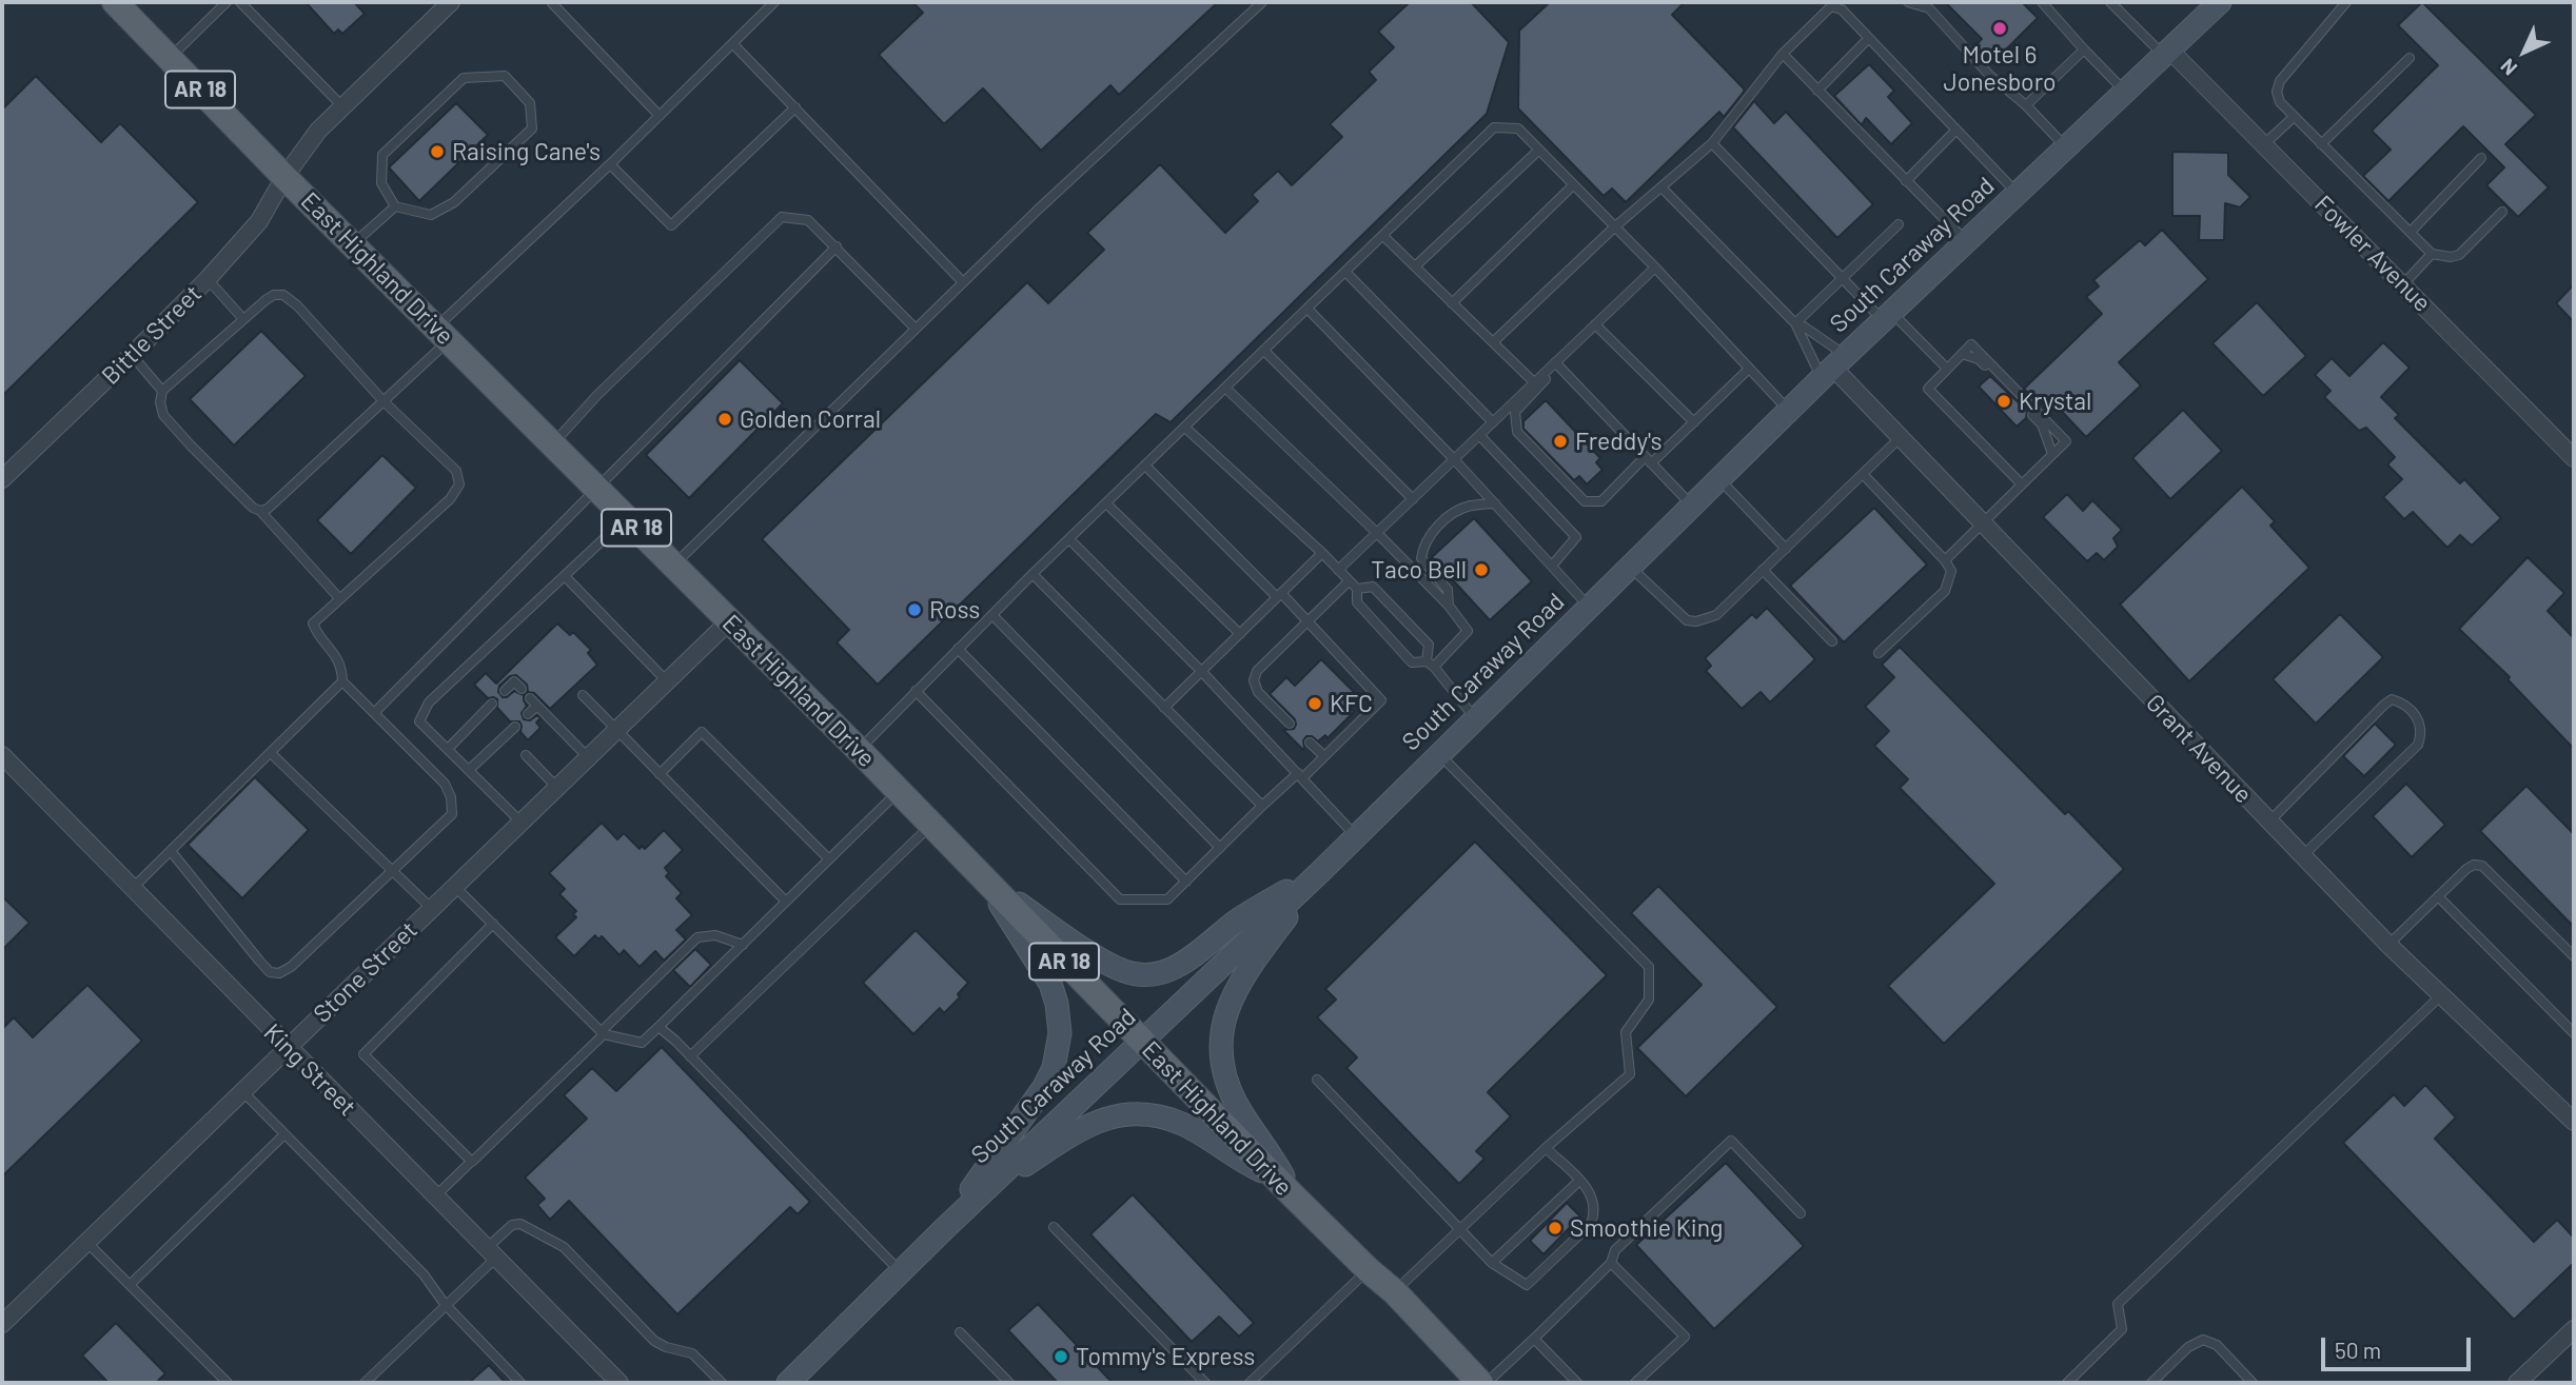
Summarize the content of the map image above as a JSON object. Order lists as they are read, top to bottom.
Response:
{
  "streets": {
    "main road": ["AR 18", "South Caraway Road", "East Highland Drive"],
    "street": [
      "Fowler Avenue",
      "Bittle Street",
      "Grant Avenue",
      "Stone Street",
      "King Street"
    ]
  },
  "crossings": [
    ["Fowler Avenue", "South Caraway Road"],
    ["South Caraway Road", "East Highland Drive"],
    ["South Caraway Road", "Grant Avenue"],
    ["East Highland Drive", "Bittle Street"],
    ["East Highland Drive", "Stone Street"],
    ["Stone Street", "King Street"]
  ],
  "places": [
    "Motel 6 Jonesboro",
    "Raising Cane's",
    "Krystal",
    "Golden Corral",
    "Freddy's",
    "Taco Bell",
    "Ross",
    "KFC",
    "Smoothie King",
    "Tommy's Express"
  ],
  "scale_bar": "50 m",
  "north": "bottom left"
}
